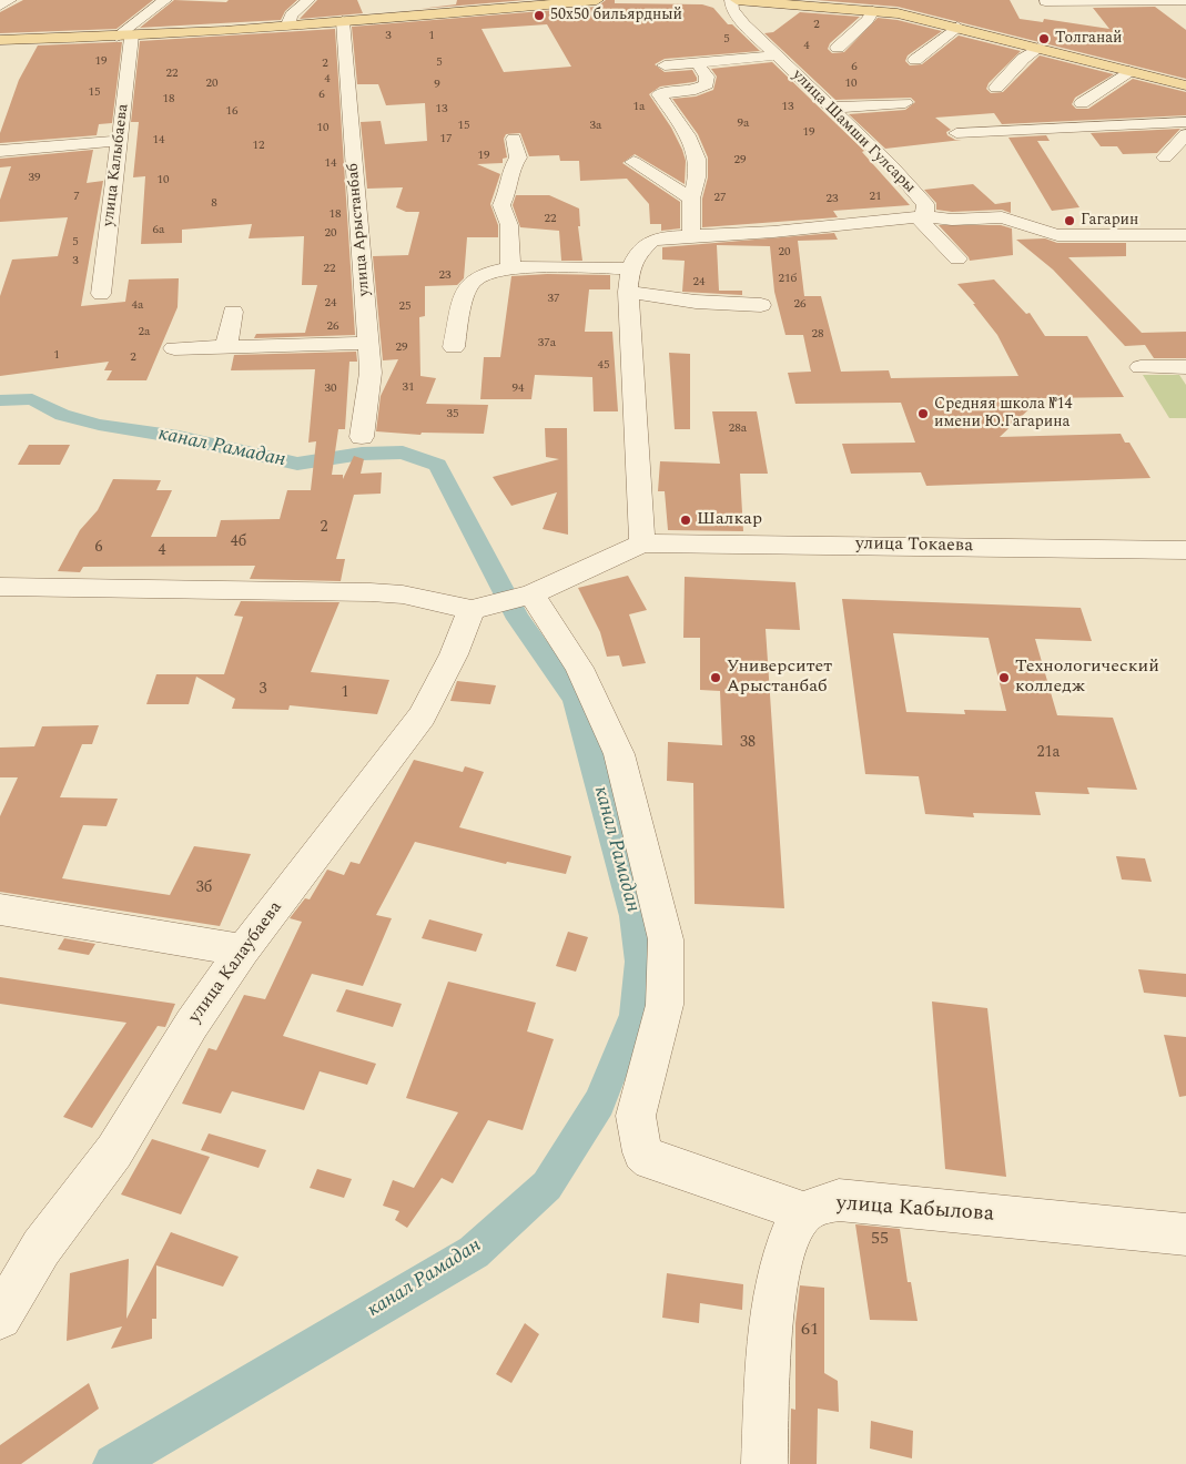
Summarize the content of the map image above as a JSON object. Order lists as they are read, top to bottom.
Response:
{
  "streets": {
    "street": [
      "улица Шамши Гулсары",
      "улица Калыбаева",
      "улица Арыстанбаб",
      "улица Токаева",
      "улица Калаубаева",
      "улица Кабылова"
    ]
  },
  "crossings": [
    ["улица Шамши Гулсары", "улица Токаева"]
  ],
  "water": ["канал Рамадан"],
  "places": [
    "50х50 бильярдный",
    "Толганай",
    "Гагарин",
    "Средняя школа №14 имени Ю.Гагарина",
    "Шалкар",
    "Университет Арыстанбаб",
    "Технологический колледж"
  ],
  "house_numbers": [
    "2",
    "3",
    "1",
    "5",
    "4",
    "19",
    "5",
    "2",
    "6",
    "22",
    "4",
    "20",
    "10",
    "9",
    "15",
    "6",
    "18",
    "1а",
    "13",
    "13",
    "16",
    "9а",
    "15",
    "3а",
    "10",
    "19",
    "17",
    "14",
    "12",
    "19",
    "29",
    "14",
    "39",
    "10",
    "7",
    "21",
    "27",
    "23",
    "8",
    "18",
    "22",
    "6а",
    "20",
    "5",
    "20",
    "3",
    "22",
    "23",
    "21б",
    "24",
    "37",
    "24",
    "26",
    "4а",
    "25",
    "26",
    "2а",
    "28",
    "37а",
    "29",
    "1",
    "2",
    "45",
    "31",
    "30",
    "94",
    "35",
    "28а",
    "2",
    "4б",
    "6",
    "4",
    "3",
    "1",
    "38",
    "21а",
    "3б",
    "55",
    "61"
  ]
}
